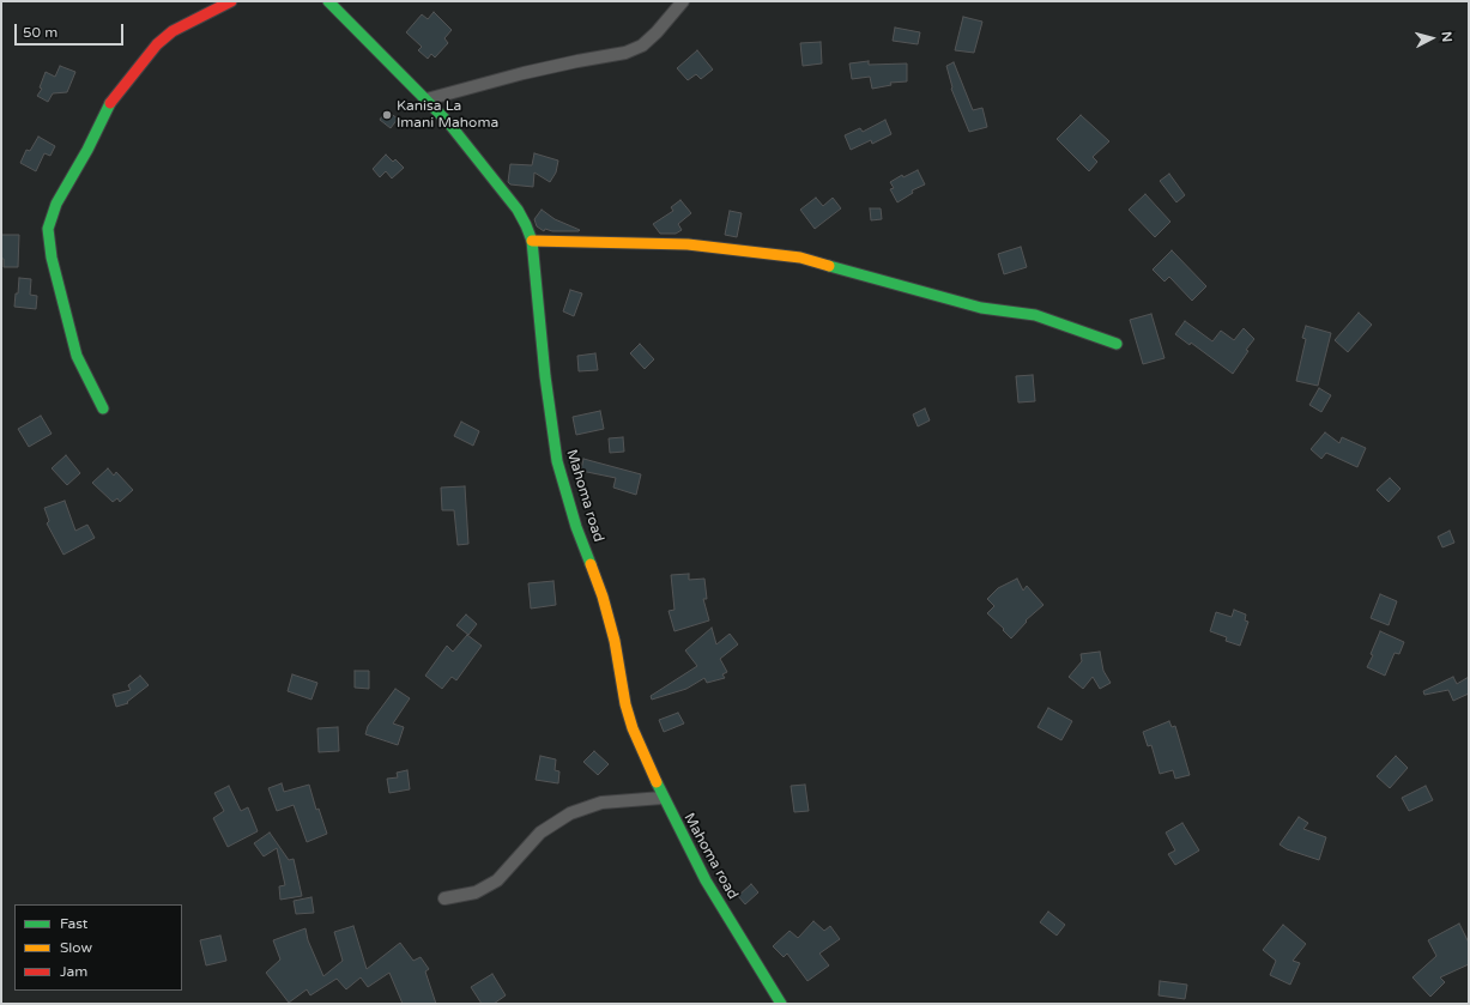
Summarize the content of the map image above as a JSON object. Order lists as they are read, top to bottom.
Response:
{
  "streets": {
    "street": ["Mahoma road"]
  },
  "places": ["Kanisa La Imani Mahoma"],
  "legend": ["Fast", "Slow", "Jam"],
  "scale_bar": "50 m",
  "north": "right"
}
